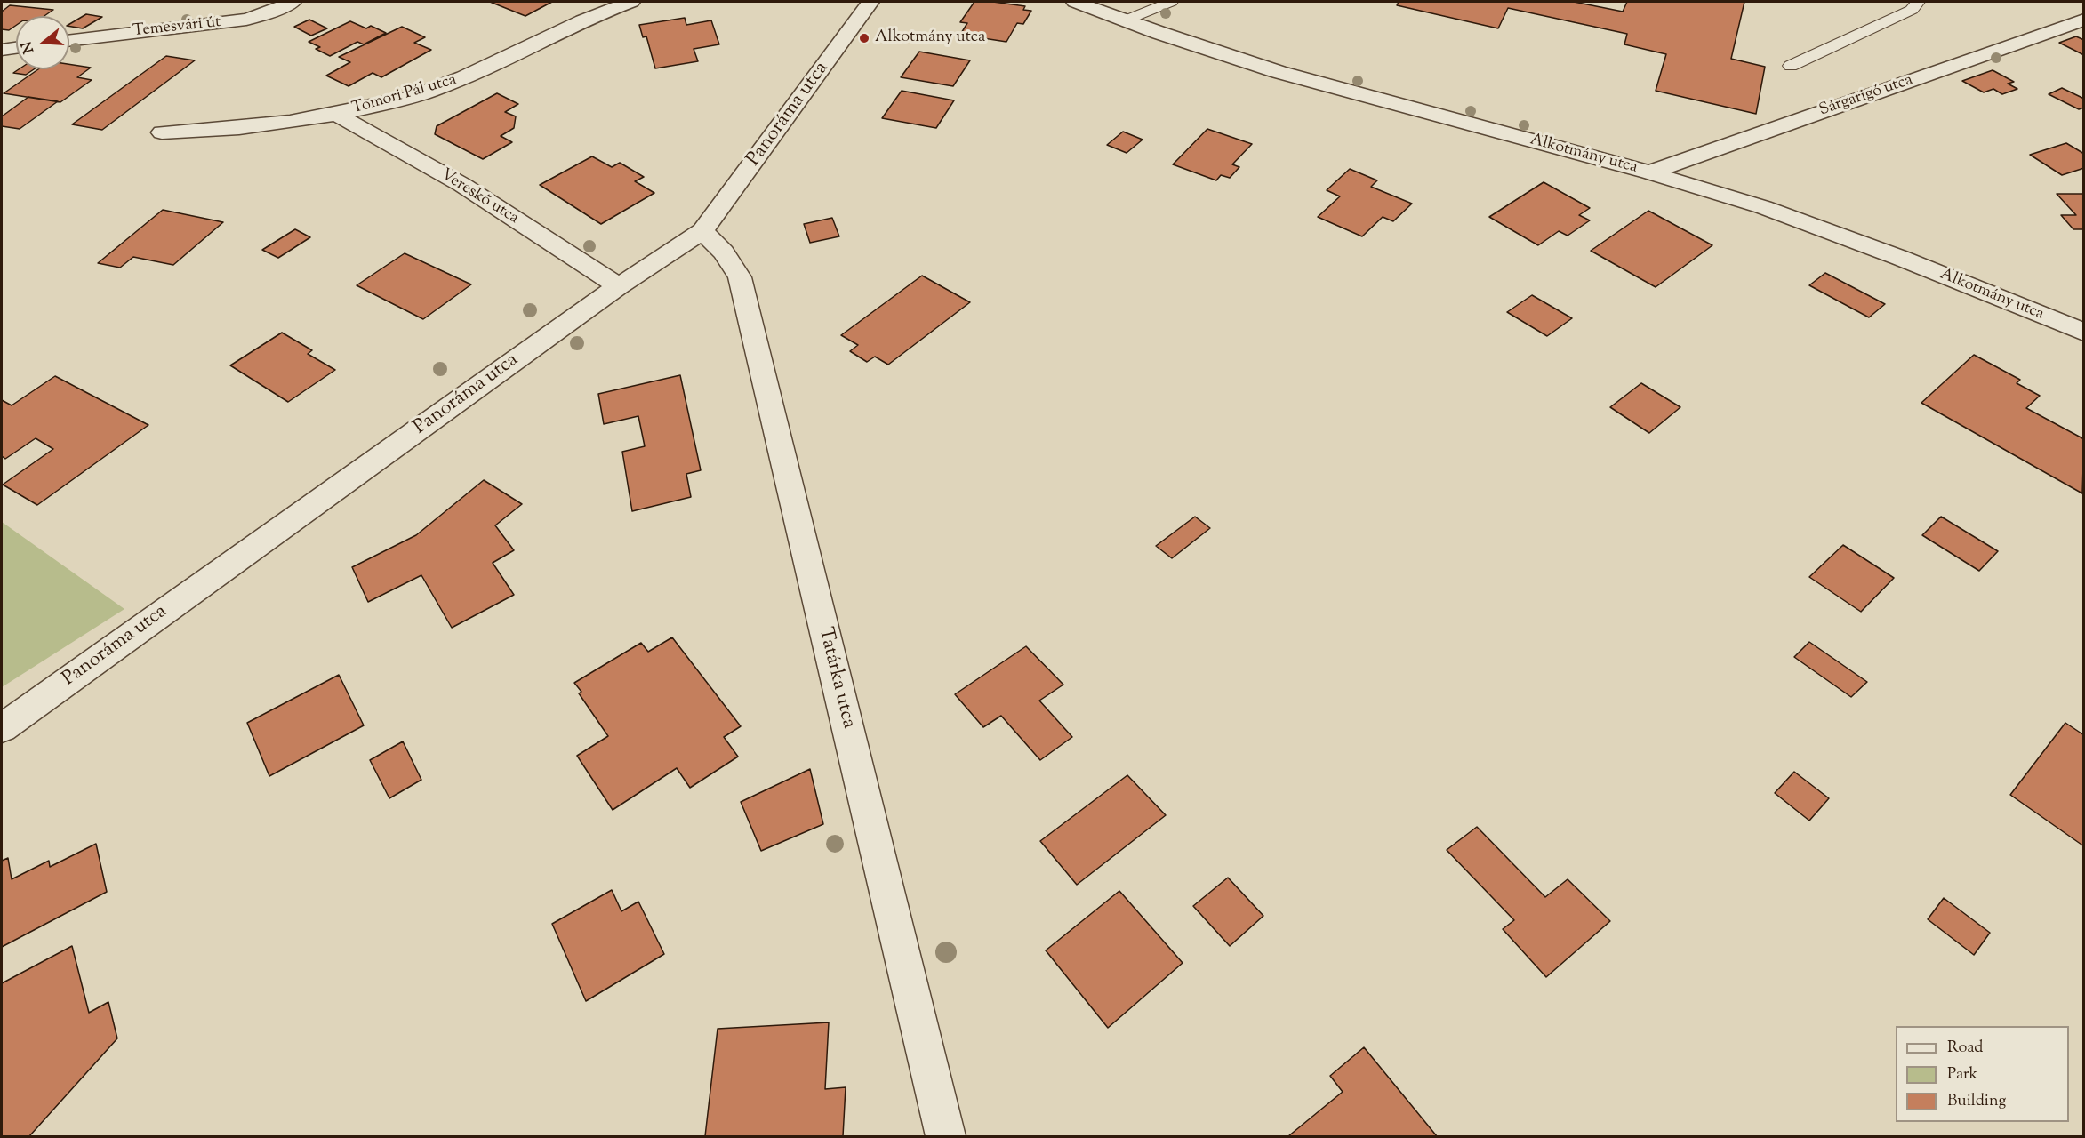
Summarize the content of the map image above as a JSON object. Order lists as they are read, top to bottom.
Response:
{
  "streets": {
    "street": [
      "Temesvári út",
      "Tomori Pál utca",
      "Sárgarigó utca",
      "Panoráma utca",
      "Alkotmány utca",
      "Vereskő utca",
      "Tatárka utca"
    ]
  },
  "crossings": [
    ["Tomori Pál utca", "Vereskő utca"],
    ["Sárgarigó utca", "Alkotmány utca"],
    ["Panoráma utca", "Vereskő utca"],
    ["Panoráma utca", "Tatárka utca"]
  ],
  "places": ["Alkotmány utca"],
  "legend": ["Road", "Park", "Building"],
  "north": "left"
}
